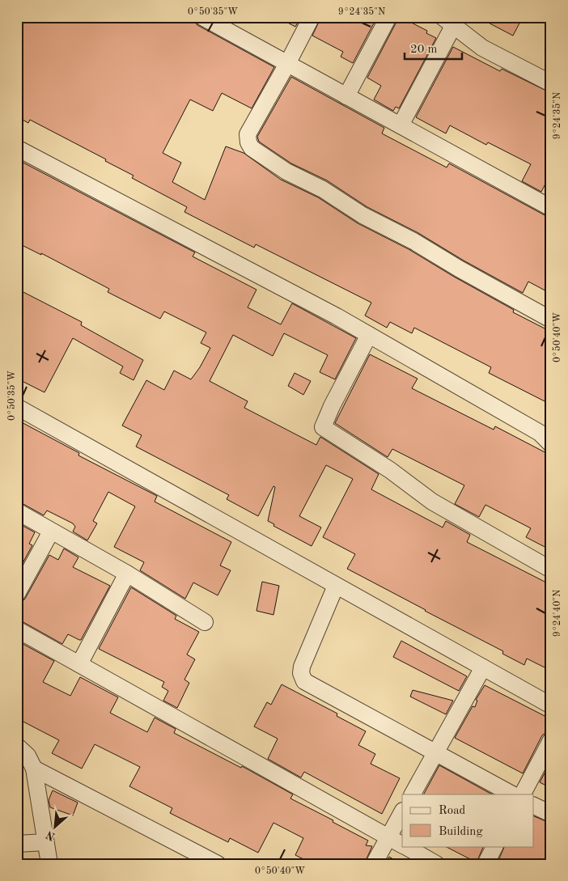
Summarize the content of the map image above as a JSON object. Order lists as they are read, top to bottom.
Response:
{
  "legend": ["Road", "Building"],
  "scale_bar": "20 m",
  "north": "bottom left",
  "coordinates": [
    "0°50'35\"W",
    "9°24'35\"N",
    "0°50'40\"W",
    "9°24'40\"N"
  ]
}
